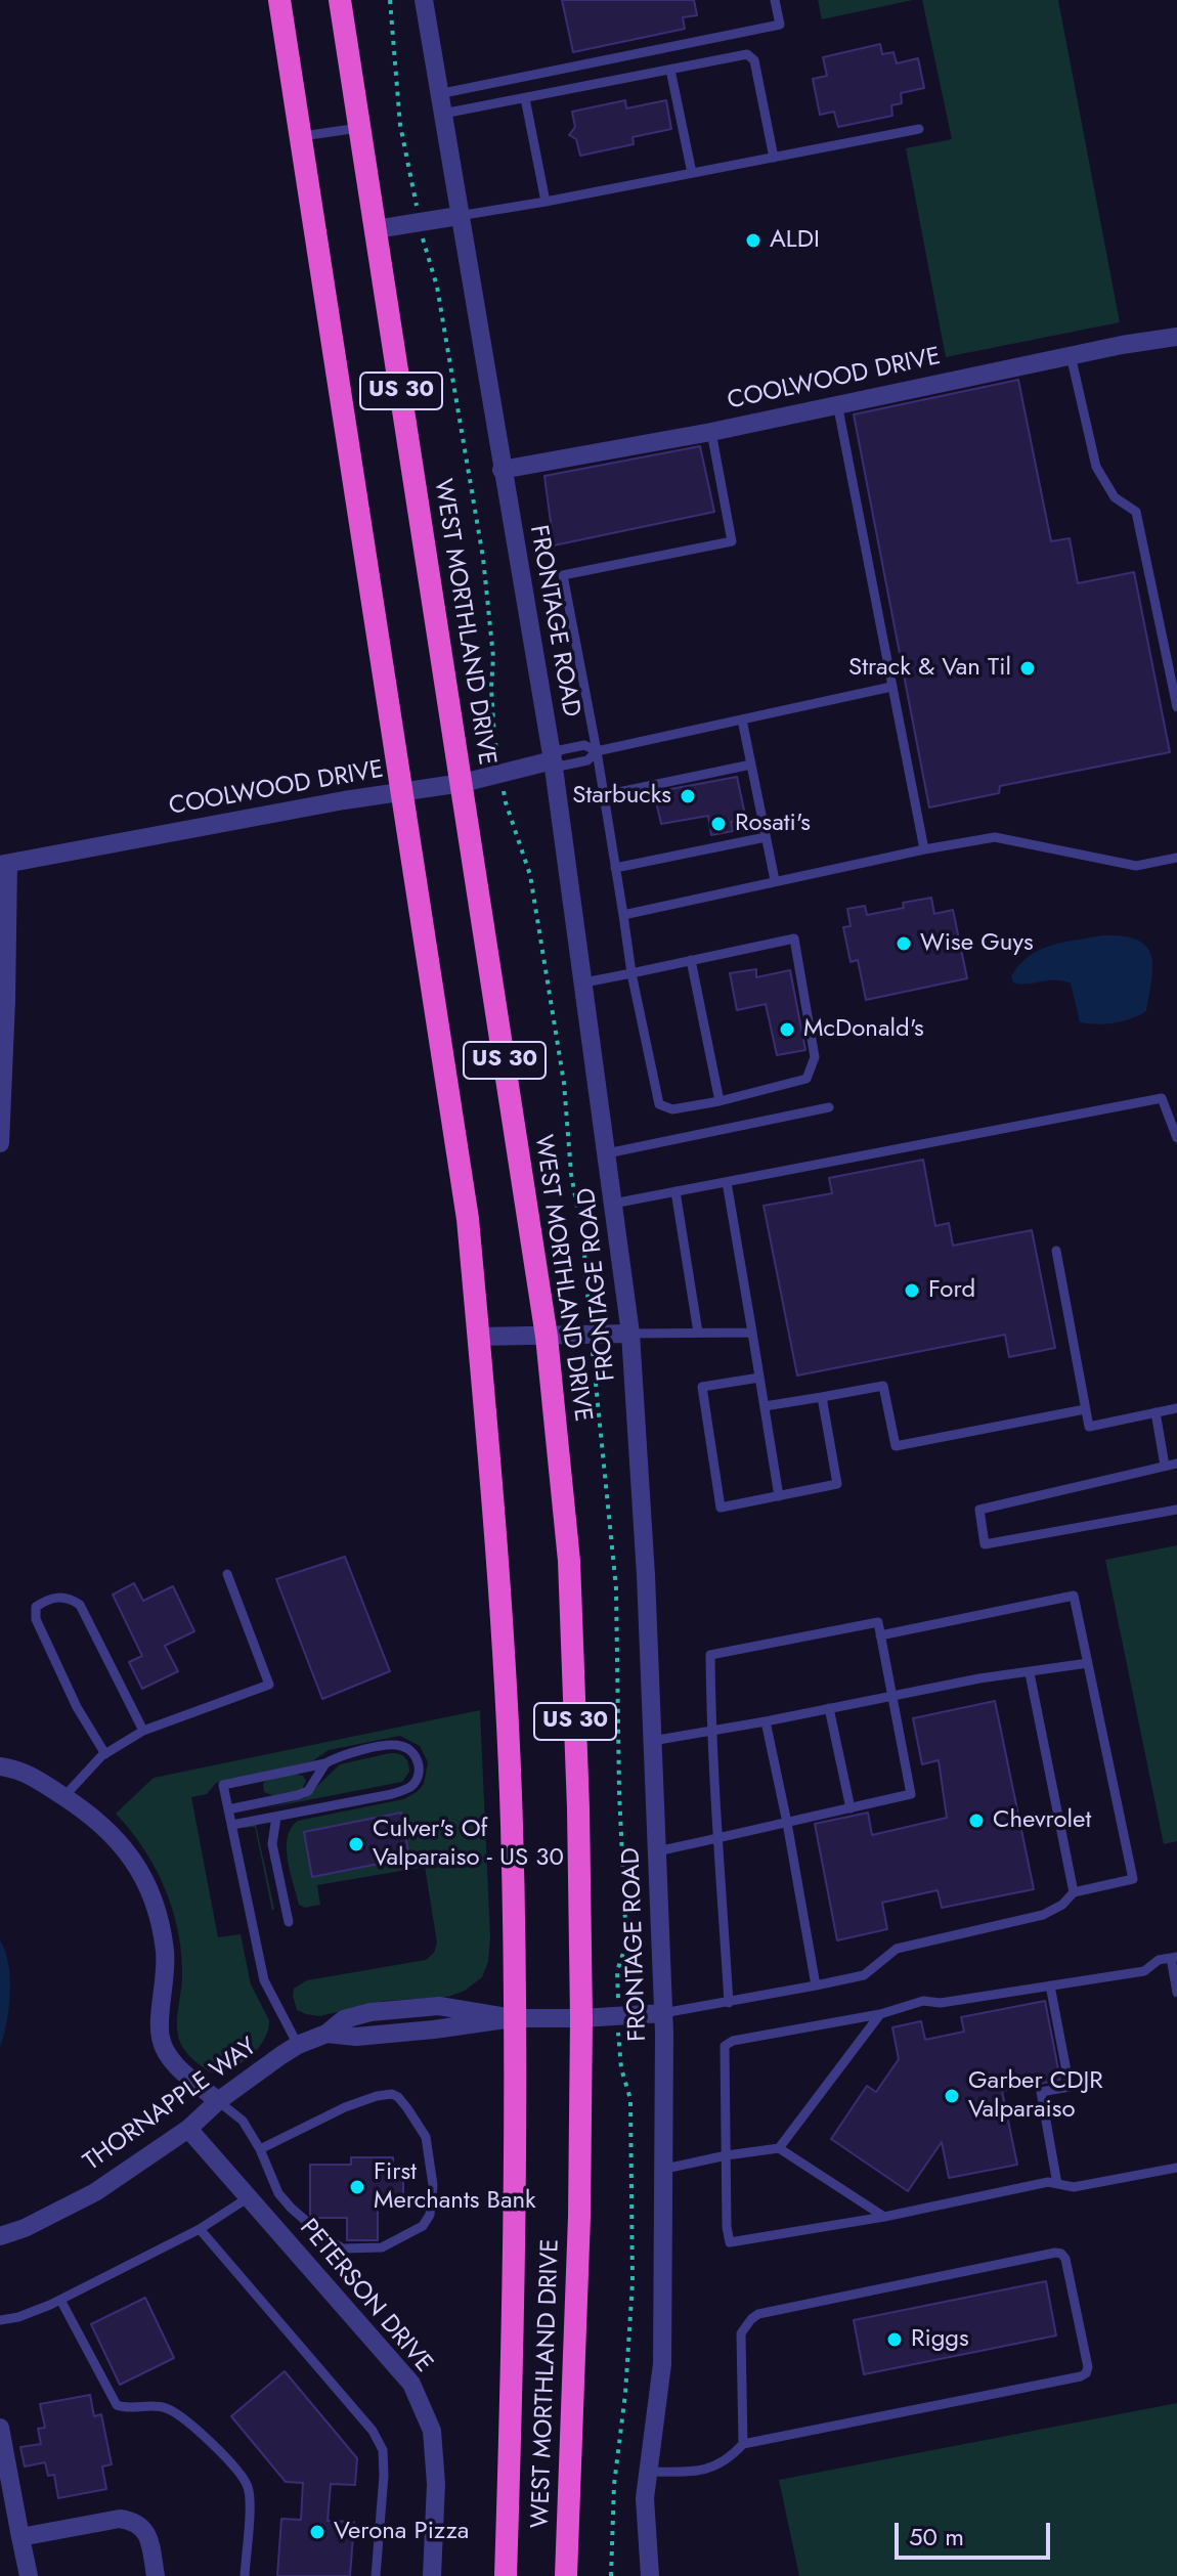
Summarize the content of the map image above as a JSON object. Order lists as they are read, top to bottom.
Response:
{
  "streets": {
    "highway": ["US 30", "WEST MORTHLAND DRIVE"],
    "street": [
      "COOLWOOD DRIVE",
      "FRONTAGE ROAD",
      "THORNAPPLE WAY",
      "PETERSON DRIVE"
    ]
  },
  "crossings": [
    ["COOLWOOD DRIVE", "FRONTAGE ROAD"],
    ["COOLWOOD DRIVE", "WEST MORTHLAND DRIVE"],
    ["FRONTAGE ROAD", "THORNAPPLE WAY"],
    ["WEST MORTHLAND DRIVE", "THORNAPPLE WAY"],
    ["THORNAPPLE WAY", "PETERSON DRIVE"]
  ],
  "places": [
    "ALDI",
    "Strack & Van Til",
    "Starbucks",
    "Rosati's",
    "Wise Guys",
    "McDonald's",
    "Ford",
    "Chevrolet",
    "Culver's Of Valparaiso - US 30",
    "Garber CDJR Valparaiso",
    "First Merchants Bank",
    "Riggs",
    "Verona Pizza"
  ],
  "scale_bar": "50 m"
}
